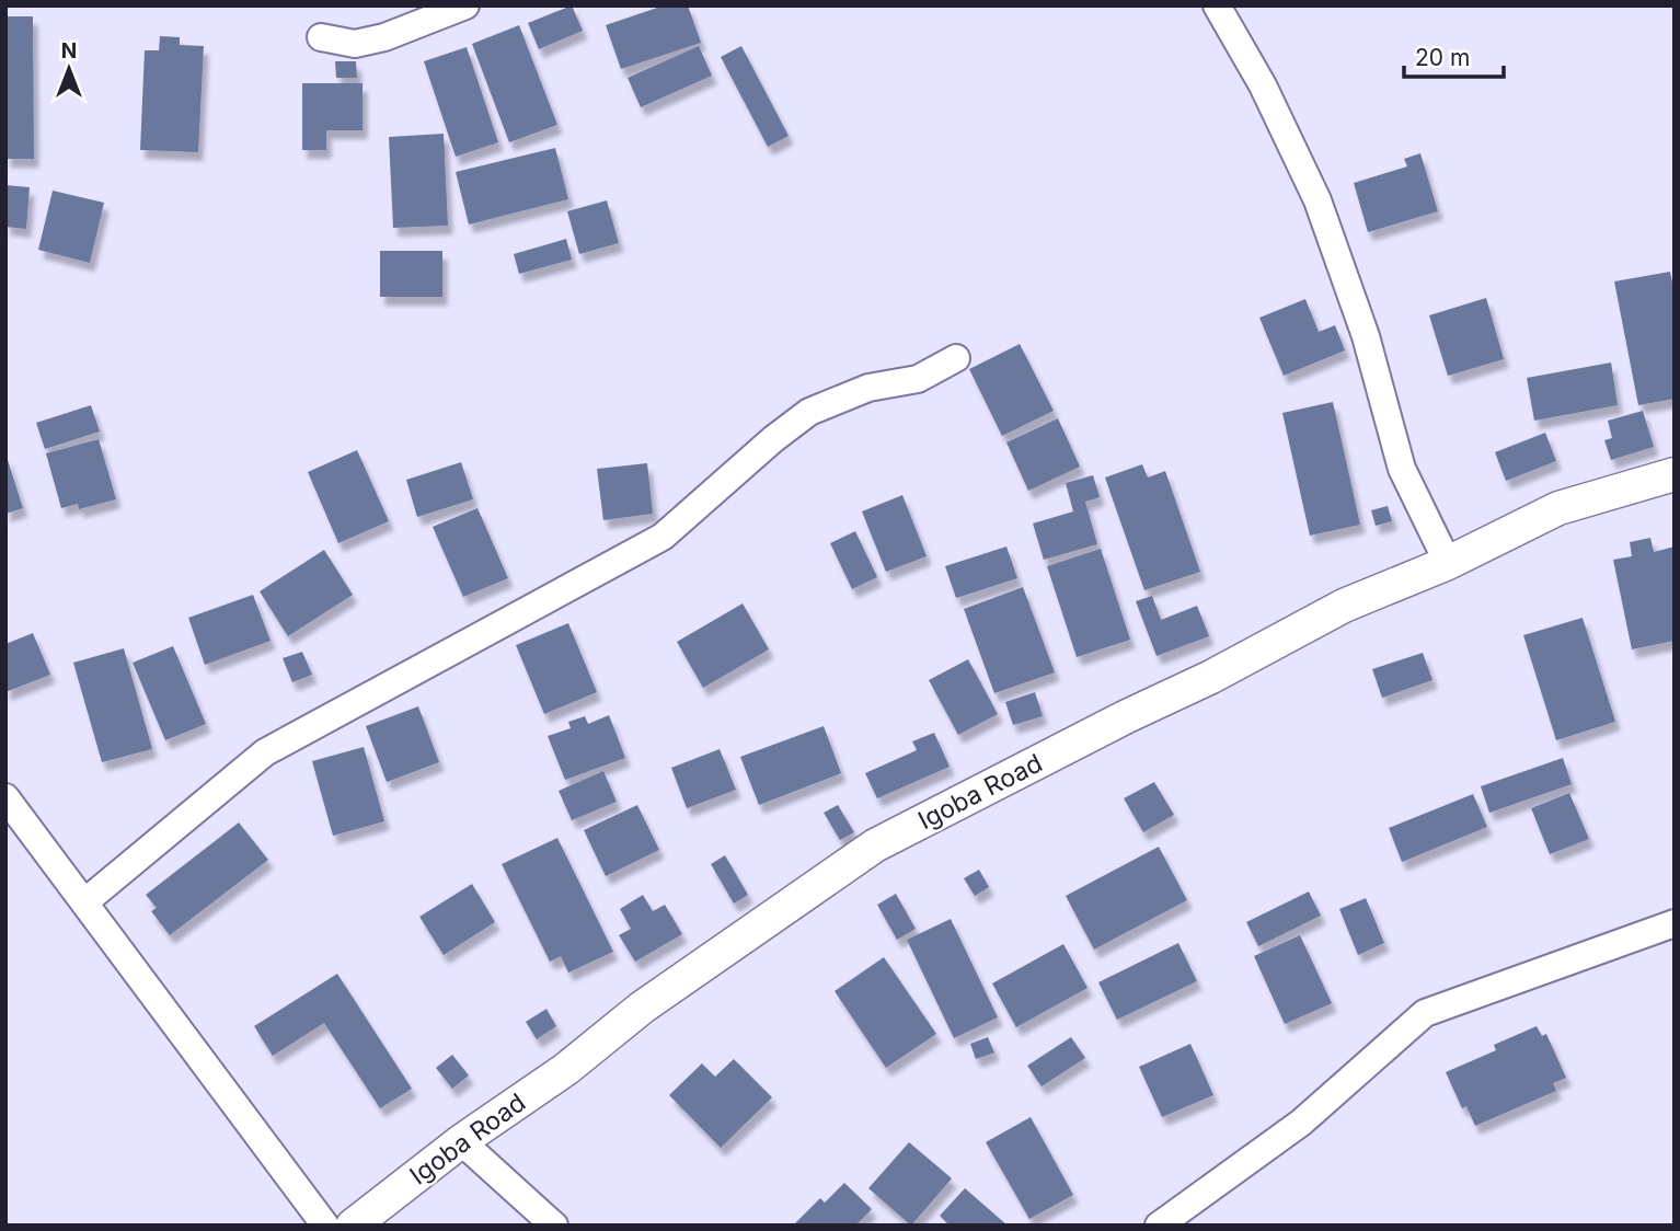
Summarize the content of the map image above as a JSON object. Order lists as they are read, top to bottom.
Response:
{
  "streets": {
    "street": ["Igoba Road"]
  },
  "scale_bar": "20 m",
  "north": "top"
}
